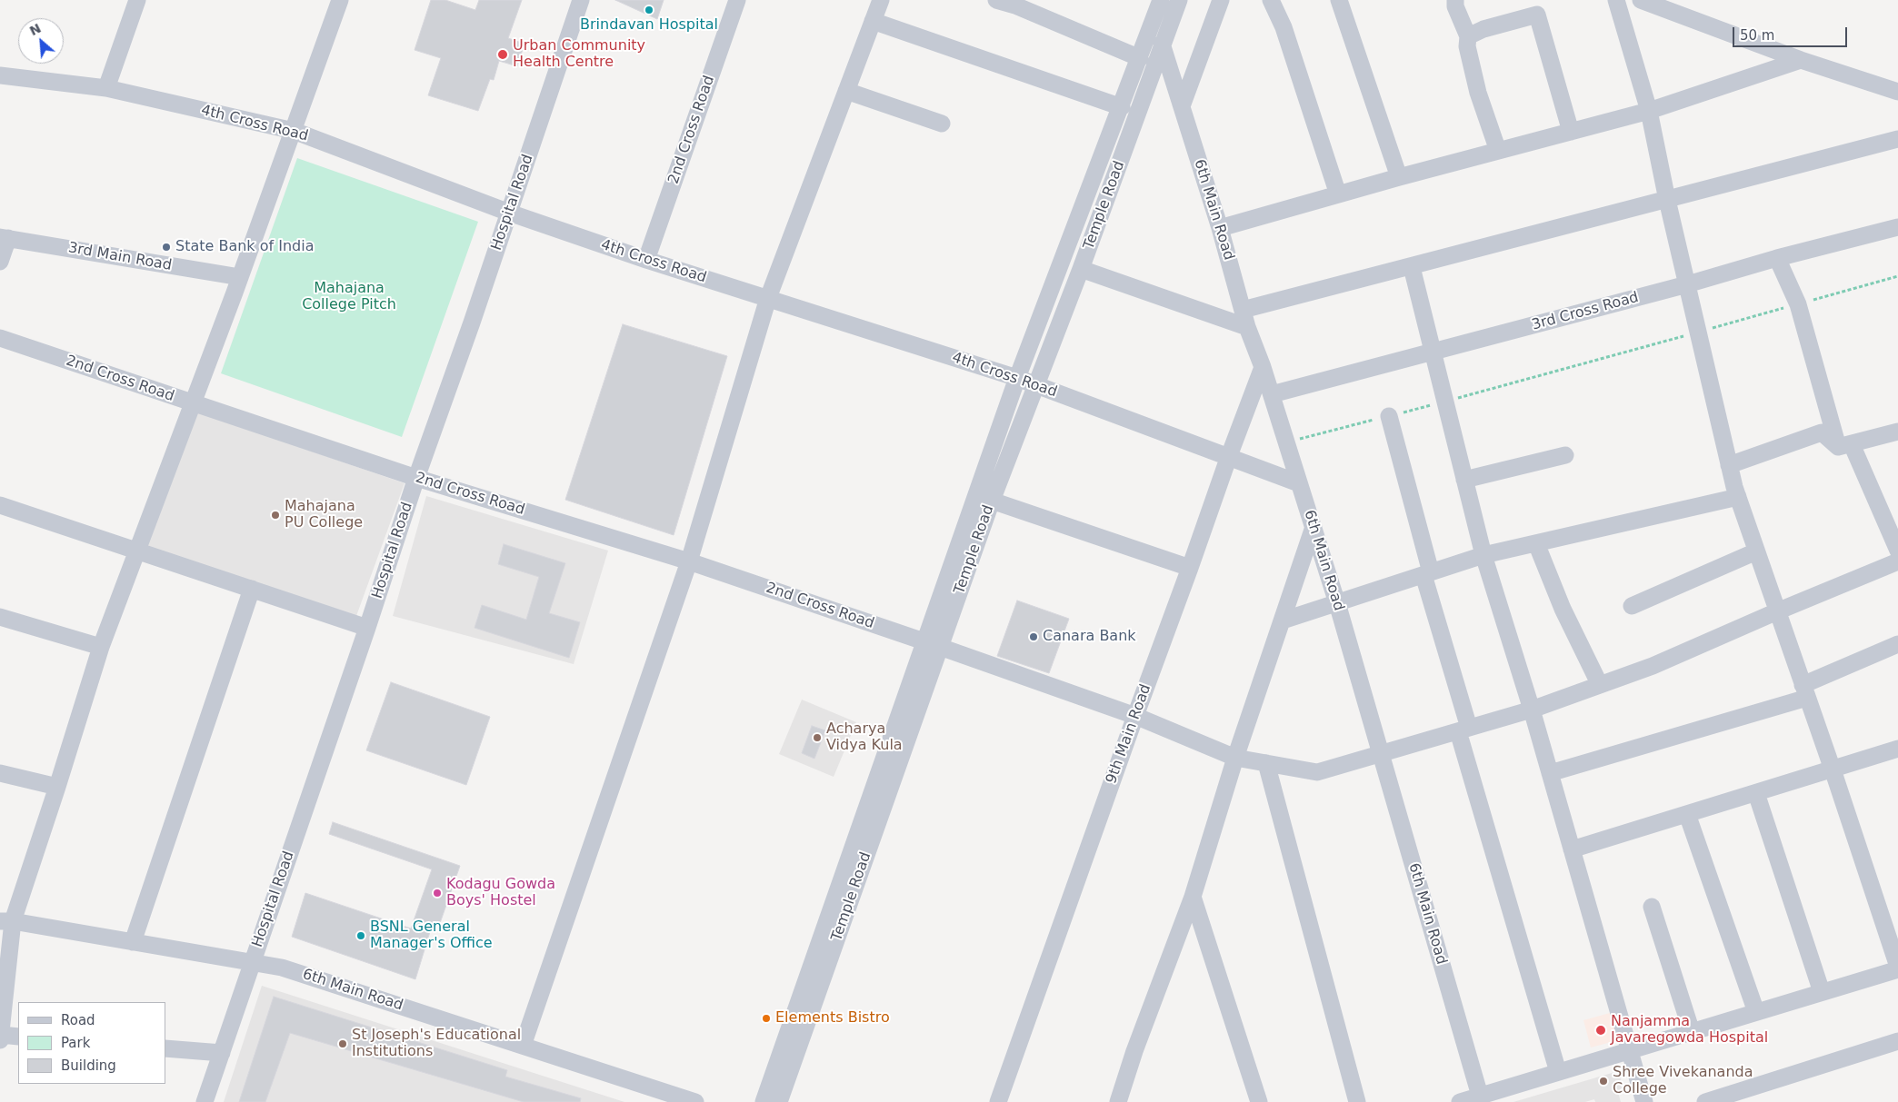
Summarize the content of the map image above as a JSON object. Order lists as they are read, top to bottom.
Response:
{
  "streets": {
    "street": [
      "4th Cross Road",
      "2nd Cross Road",
      "Hospital Road",
      "Temple Road",
      "6th Main Road",
      "3rd Main Road",
      "3rd Cross Road",
      "9th Main Road"
    ]
  },
  "crossings": [
    ["4th Cross Road", "2nd Cross Road"],
    ["4th Cross Road", "Hospital Road"],
    ["4th Cross Road", "Temple Road"],
    ["4th Cross Road", "6th Main Road"],
    ["4th Cross Road", "9th Main Road"],
    ["2nd Cross Road", "Hospital Road"],
    ["2nd Cross Road", "Temple Road"],
    ["2nd Cross Road", "6th Main Road"],
    ["2nd Cross Road", "9th Main Road"],
    ["Hospital Road", "6th Main Road"],
    ["Temple Road", "6th Main Road"],
    ["6th Main Road", "3rd Cross Road"],
    ["6th Main Road", "9th Main Road"]
  ],
  "parks": ["Mahajana College Pitch"],
  "places": [
    "Brindavan Hospital",
    "Urban Community Health Centre",
    "State Bank of India",
    "Mahajana PU College",
    "Canara Bank",
    "Acharya Vidya Kula",
    "Kodagu Gowda Boys' Hostel",
    "BSNL General Manager's Office",
    "Elements Bistro",
    "Nanjamma Javaregowda Hospital",
    "St Joseph's Educational Institutions",
    "Shree Vivekananda College"
  ],
  "legend": ["Road", "Park", "Building"],
  "scale_bar": "50 m",
  "north": "top left"
}
